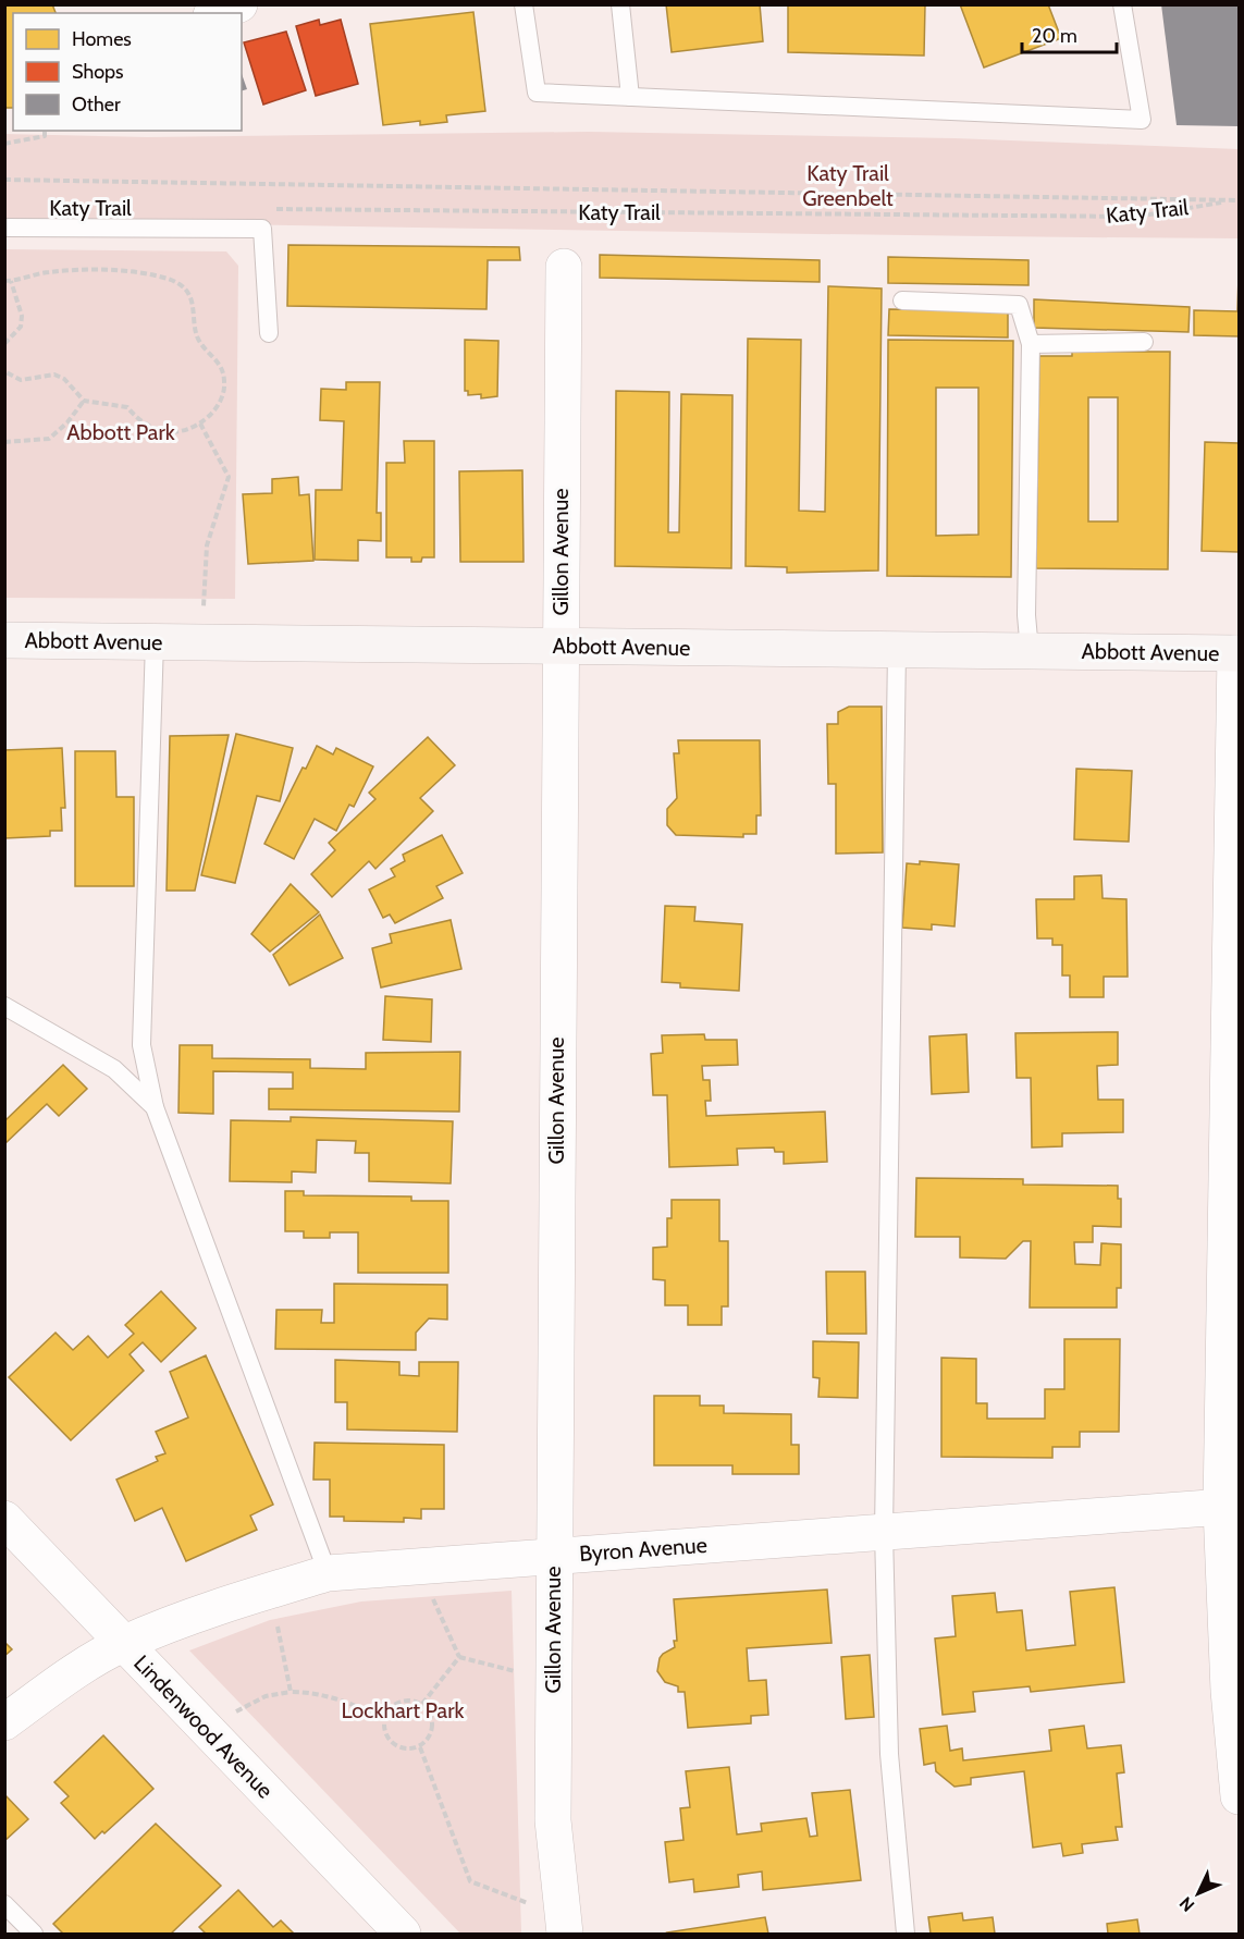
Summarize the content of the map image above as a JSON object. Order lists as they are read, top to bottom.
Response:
{
  "streets": {
    "street": [
      "Gillon Avenue",
      "Abbott Avenue",
      "Byron Avenue",
      "Lindenwood Avenue"
    ],
    "path": ["Katy Trail"]
  },
  "crossings": [
    ["Gillon Avenue", "Abbott Avenue"],
    ["Gillon Avenue", "Byron Avenue"],
    ["Byron Avenue", "Lindenwood Avenue"]
  ],
  "parks": ["Katy Trail Greenbelt", "Abbott Park", "Lockhart Park"],
  "legend": ["Homes", "Shops", "Other"],
  "scale_bar": "20 m",
  "north": "bottom left"
}
